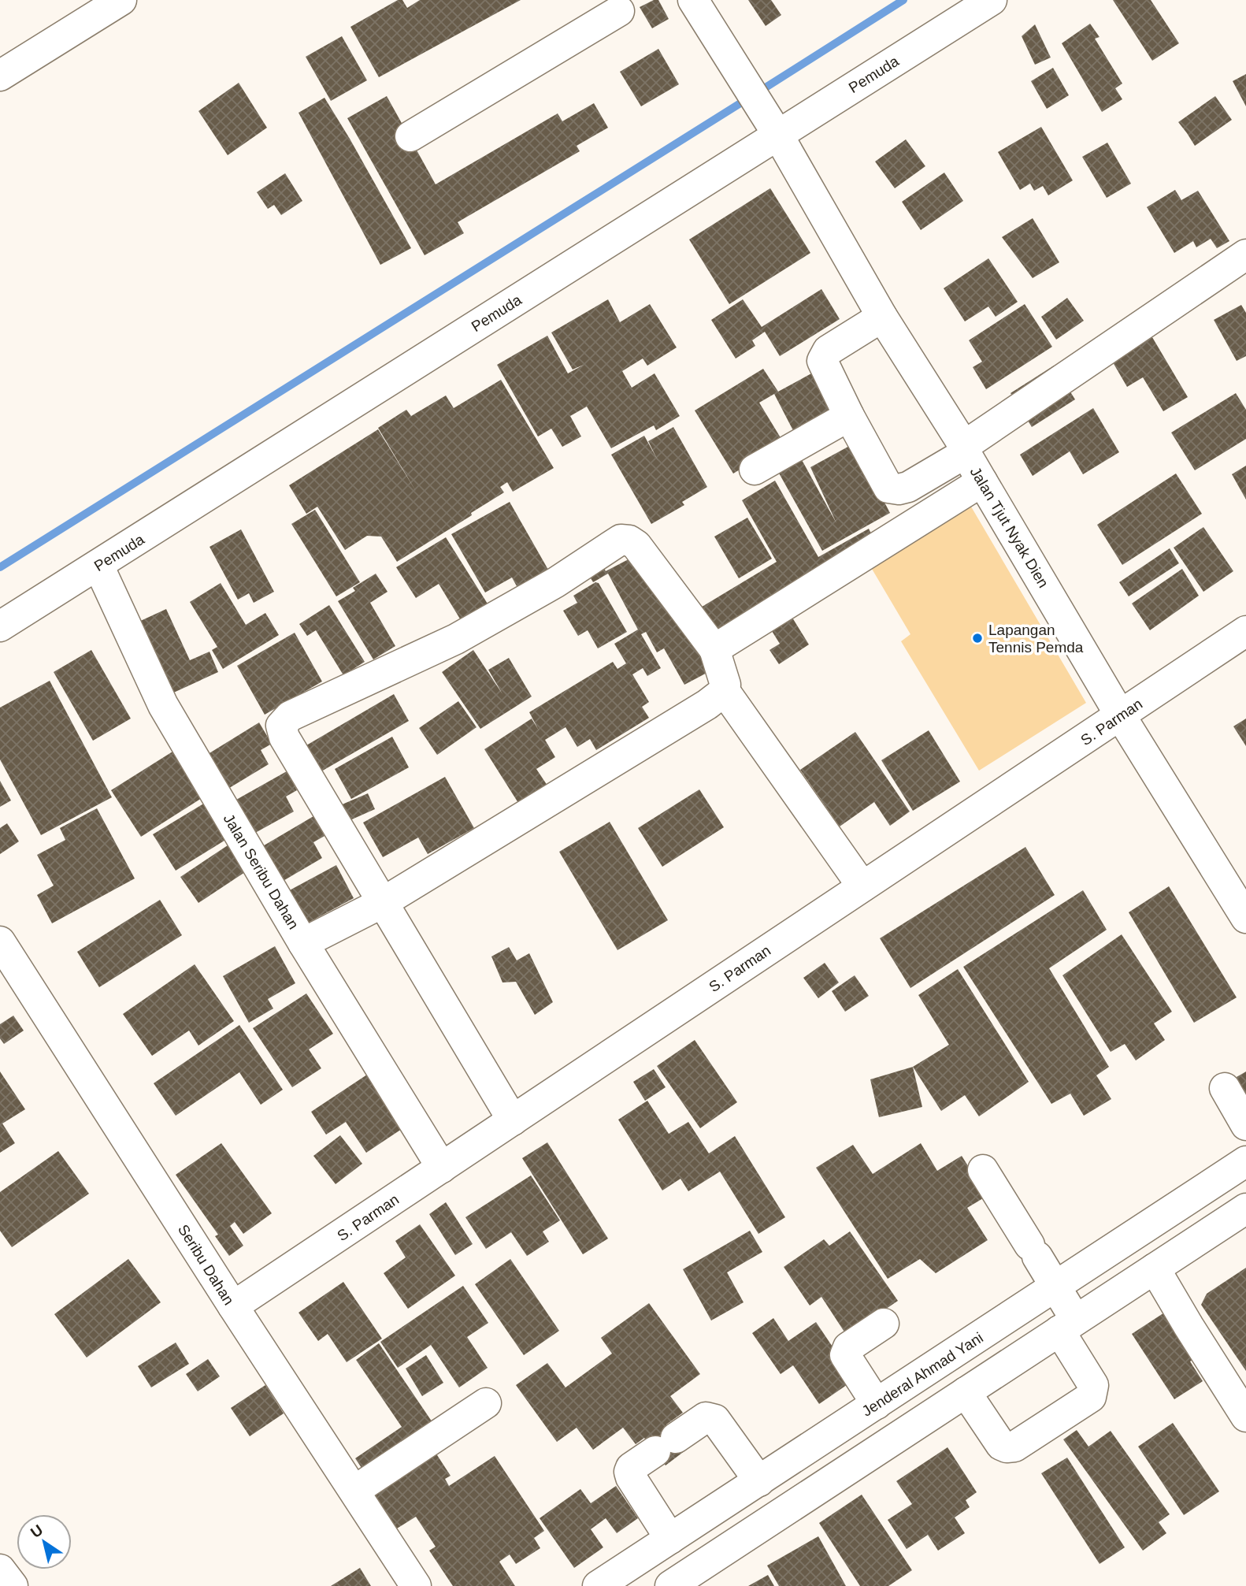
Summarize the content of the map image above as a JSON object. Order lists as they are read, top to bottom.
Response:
{
  "streets": {
    "main road": [
      "Pemuda",
      "Jalan Tjut Nyak Dien",
      "S. Parman",
      "Jalan Seribu Dahan",
      "Seribu Dahan",
      "Jenderal Ahmad Yani"
    ]
  },
  "crossings": [
    ["Pemuda", "Jalan Tjut Nyak Dien"],
    ["Pemuda", "Jalan Seribu Dahan"],
    ["Jalan Tjut Nyak Dien", "S. Parman"],
    ["S. Parman", "Jalan Seribu Dahan"],
    ["S. Parman", "Seribu Dahan"]
  ],
  "places": ["Lapangan Tennis Pemda"],
  "north": "top left"
}
